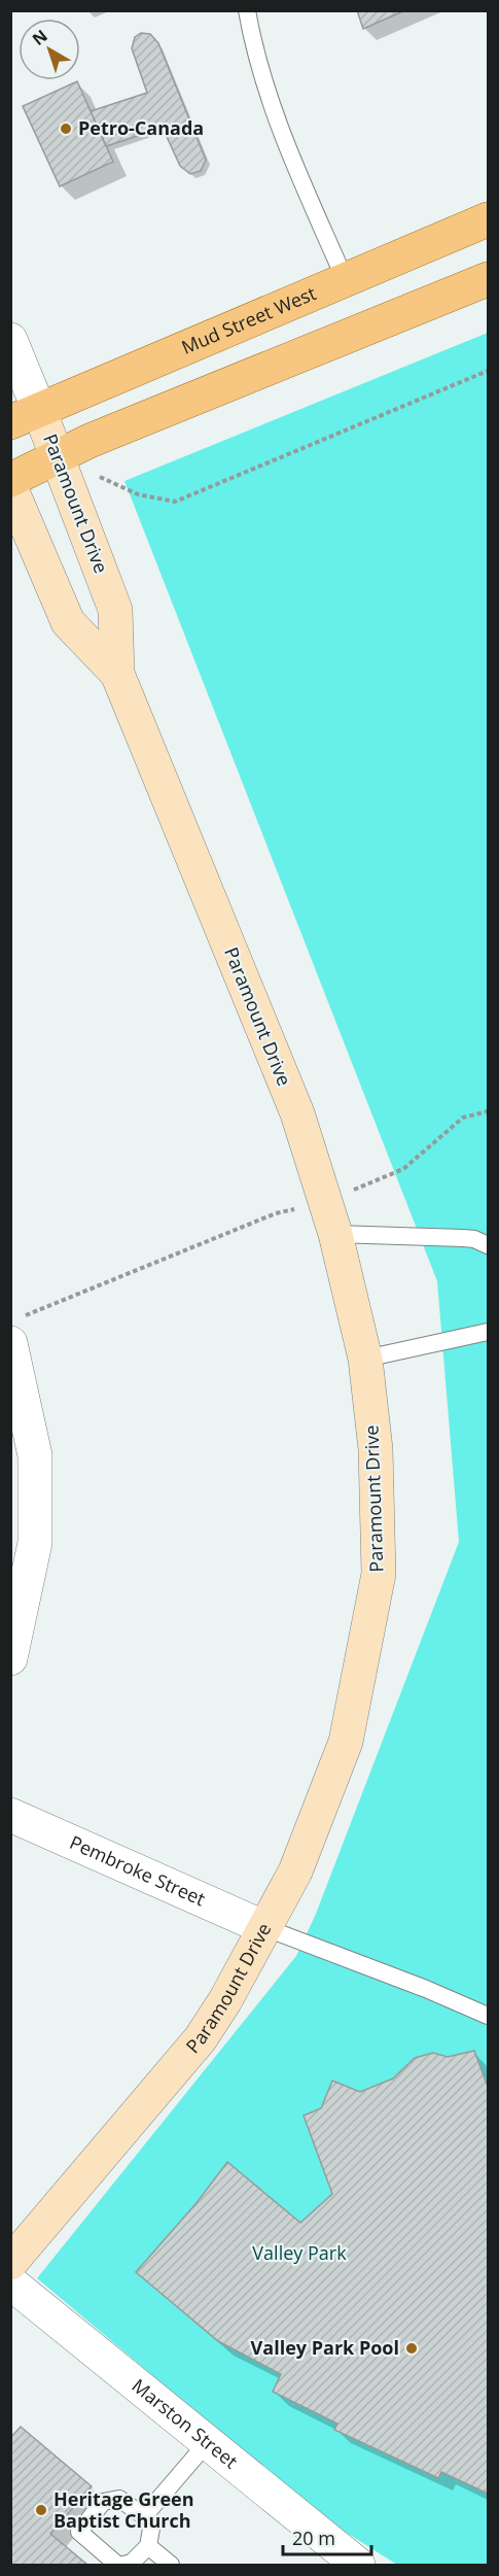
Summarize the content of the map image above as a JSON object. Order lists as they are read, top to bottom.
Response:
{
  "streets": {
    "main road": ["Mud Street West", "Paramount Drive"],
    "street": ["Pembroke Street", "Marston Street"]
  },
  "crossings": [
    ["Mud Street West", "Paramount Drive"],
    ["Paramount Drive", "Pembroke Street"]
  ],
  "parks": ["Valley Park"],
  "places": ["Petro-Canada", "Valley Park Pool", "Heritage Green Baptist Church"],
  "scale_bar": "20 m",
  "north": "top left"
}
